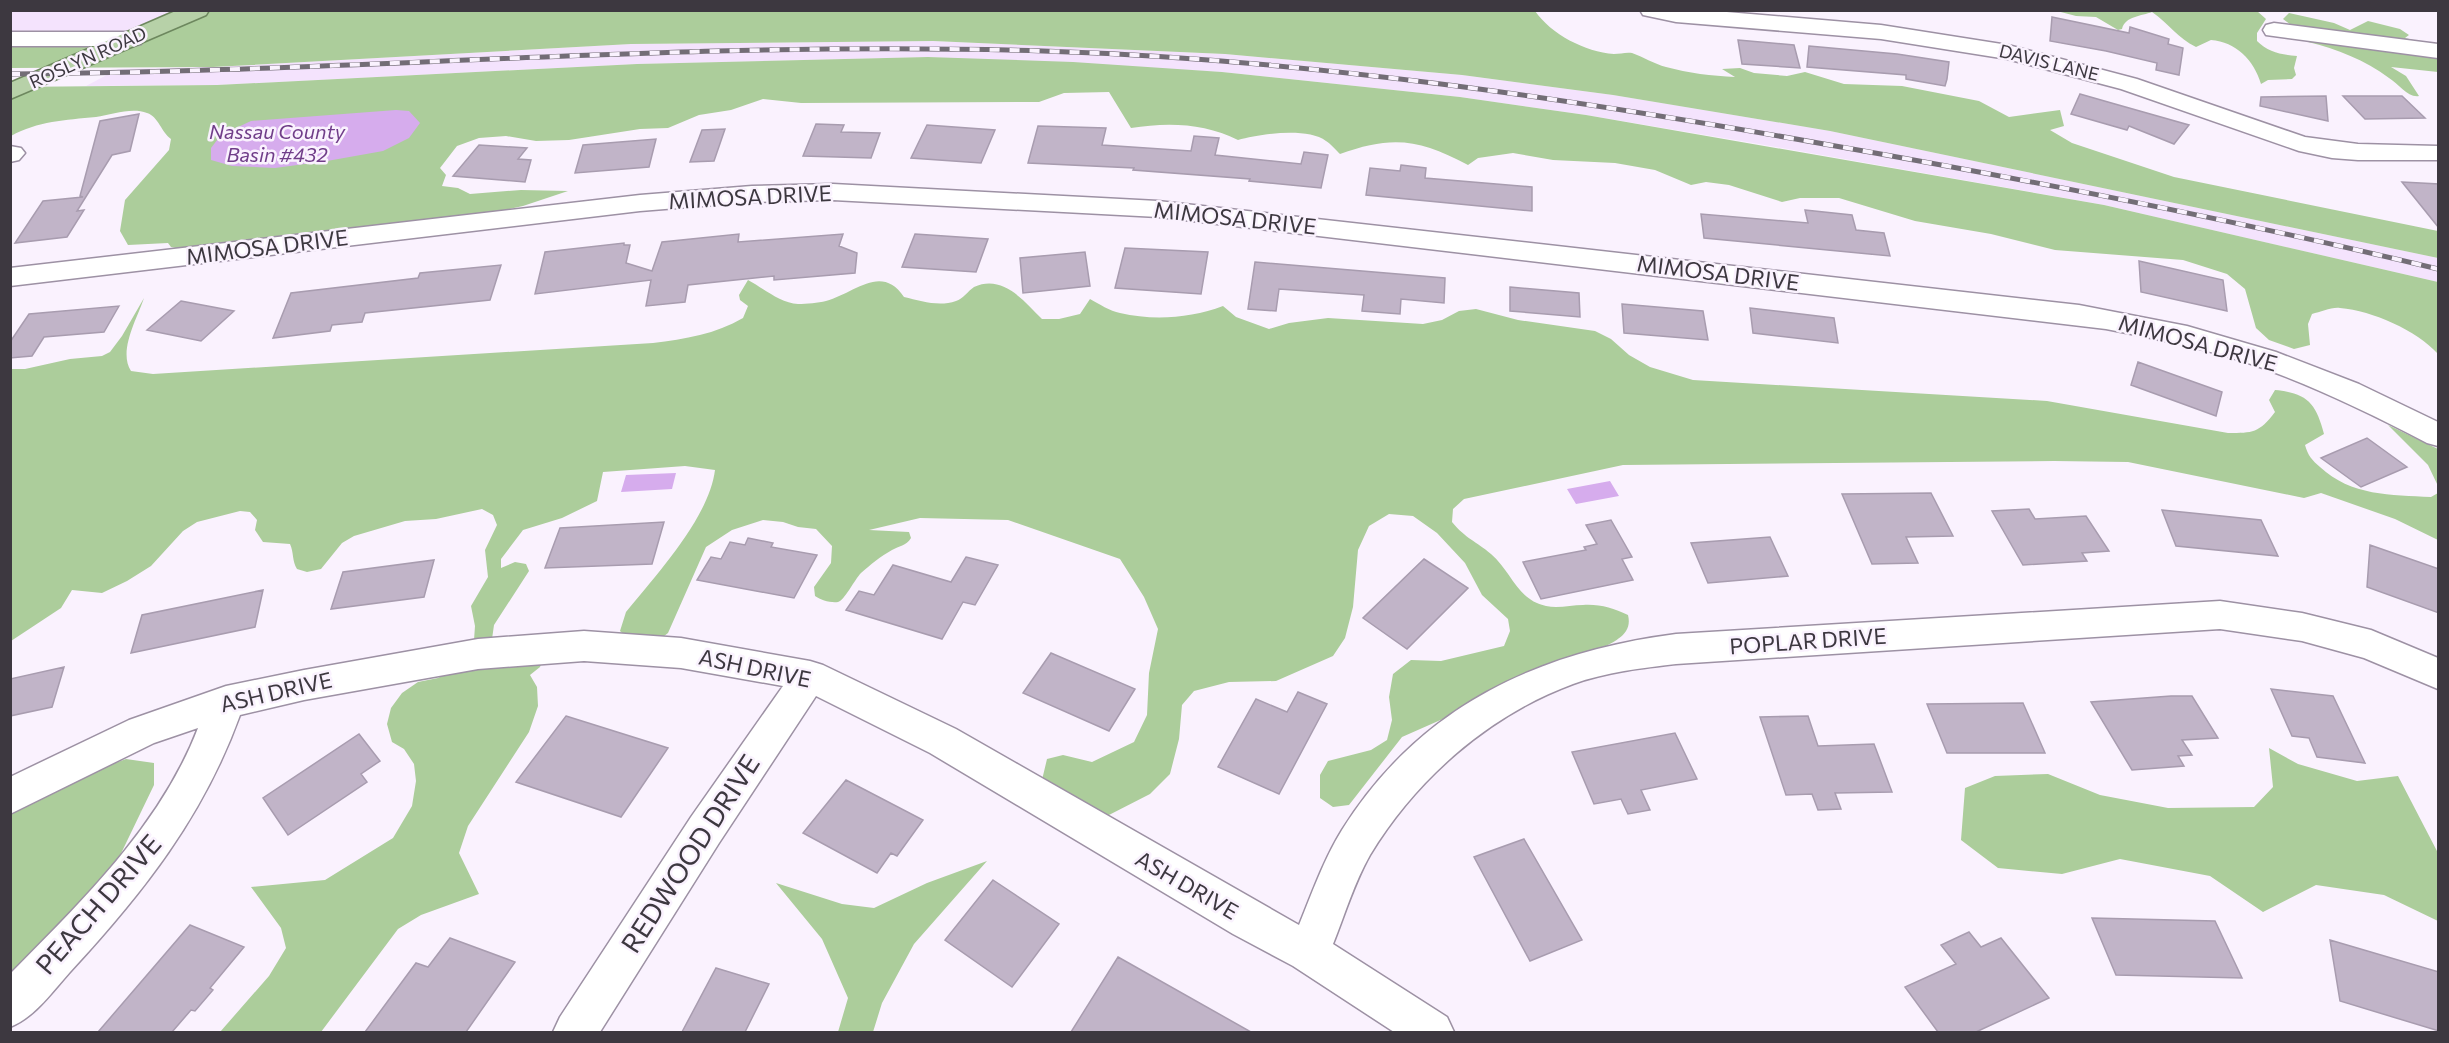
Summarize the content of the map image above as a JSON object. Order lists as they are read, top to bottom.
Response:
{
  "streets": {
    "main road": ["ROSLYN ROAD"],
    "street": [
      "DAVIS LANE",
      "MIMOSA DRIVE",
      "POPLAR DRIVE",
      "ASH DRIVE",
      "REDWOOD DRIVE",
      "PEACH DRIVE"
    ]
  },
  "crossings": [
    ["POPLAR DRIVE", "ASH DRIVE"],
    ["ASH DRIVE", "REDWOOD DRIVE"],
    ["ASH DRIVE", "PEACH DRIVE"]
  ],
  "water": ["Nassau County Basin #432"]
}
